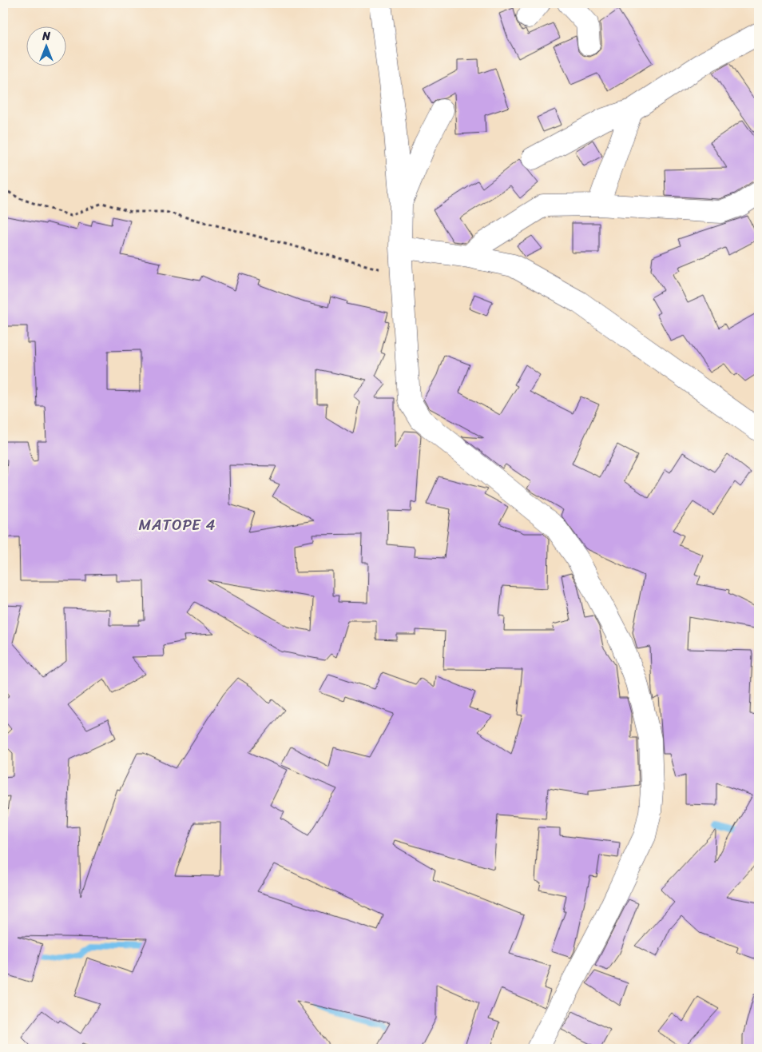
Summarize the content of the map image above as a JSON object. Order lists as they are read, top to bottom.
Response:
{
  "districts": ["MATOPE 4"],
  "north": "top"
}
